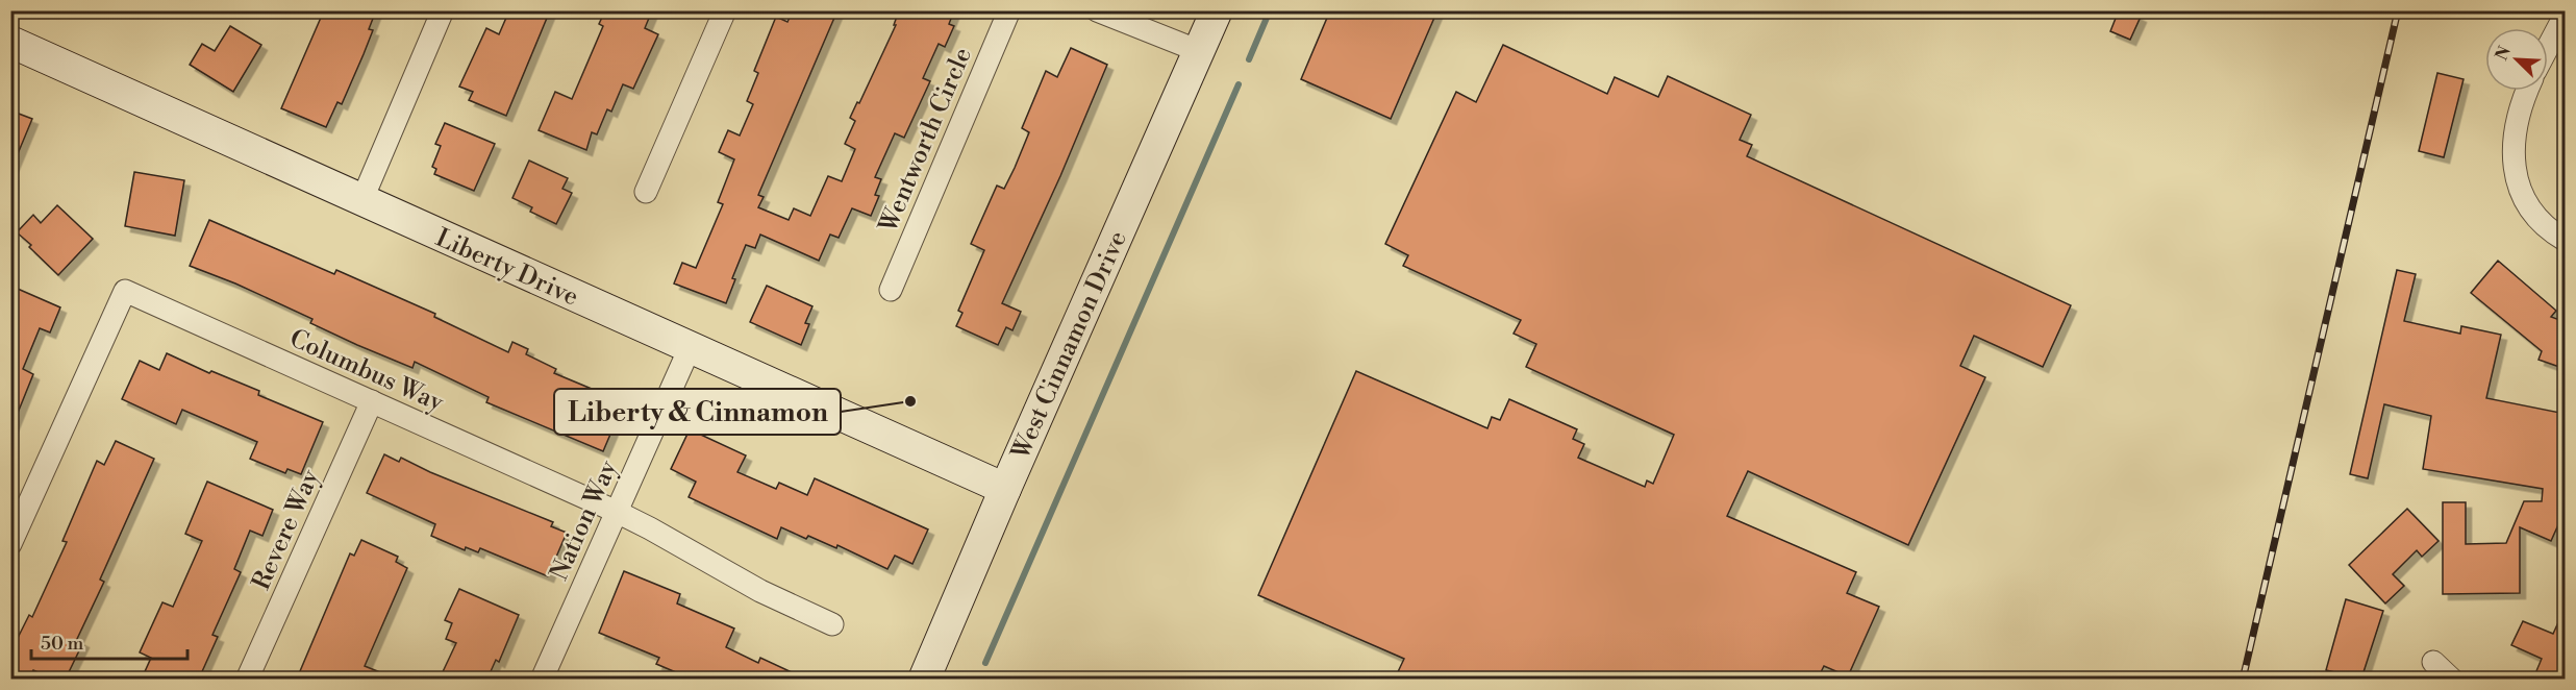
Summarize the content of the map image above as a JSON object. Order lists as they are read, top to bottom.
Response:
{
  "streets": {
    "street": [
      "Wentworth Circle",
      "Liberty Drive",
      "West Cinnamon Drive",
      "Columbus Way",
      "Nation Way",
      "Revere Way"
    ]
  },
  "crossings": [
    ["Liberty Drive", "West Cinnamon Drive"],
    ["Liberty Drive", "Nation Way"],
    ["Columbus Way", "Nation Way"],
    ["Columbus Way", "Revere Way"]
  ],
  "places": ["Liberty & Cinnamon"],
  "scale_bar": "50 m",
  "north": "top left"
}
